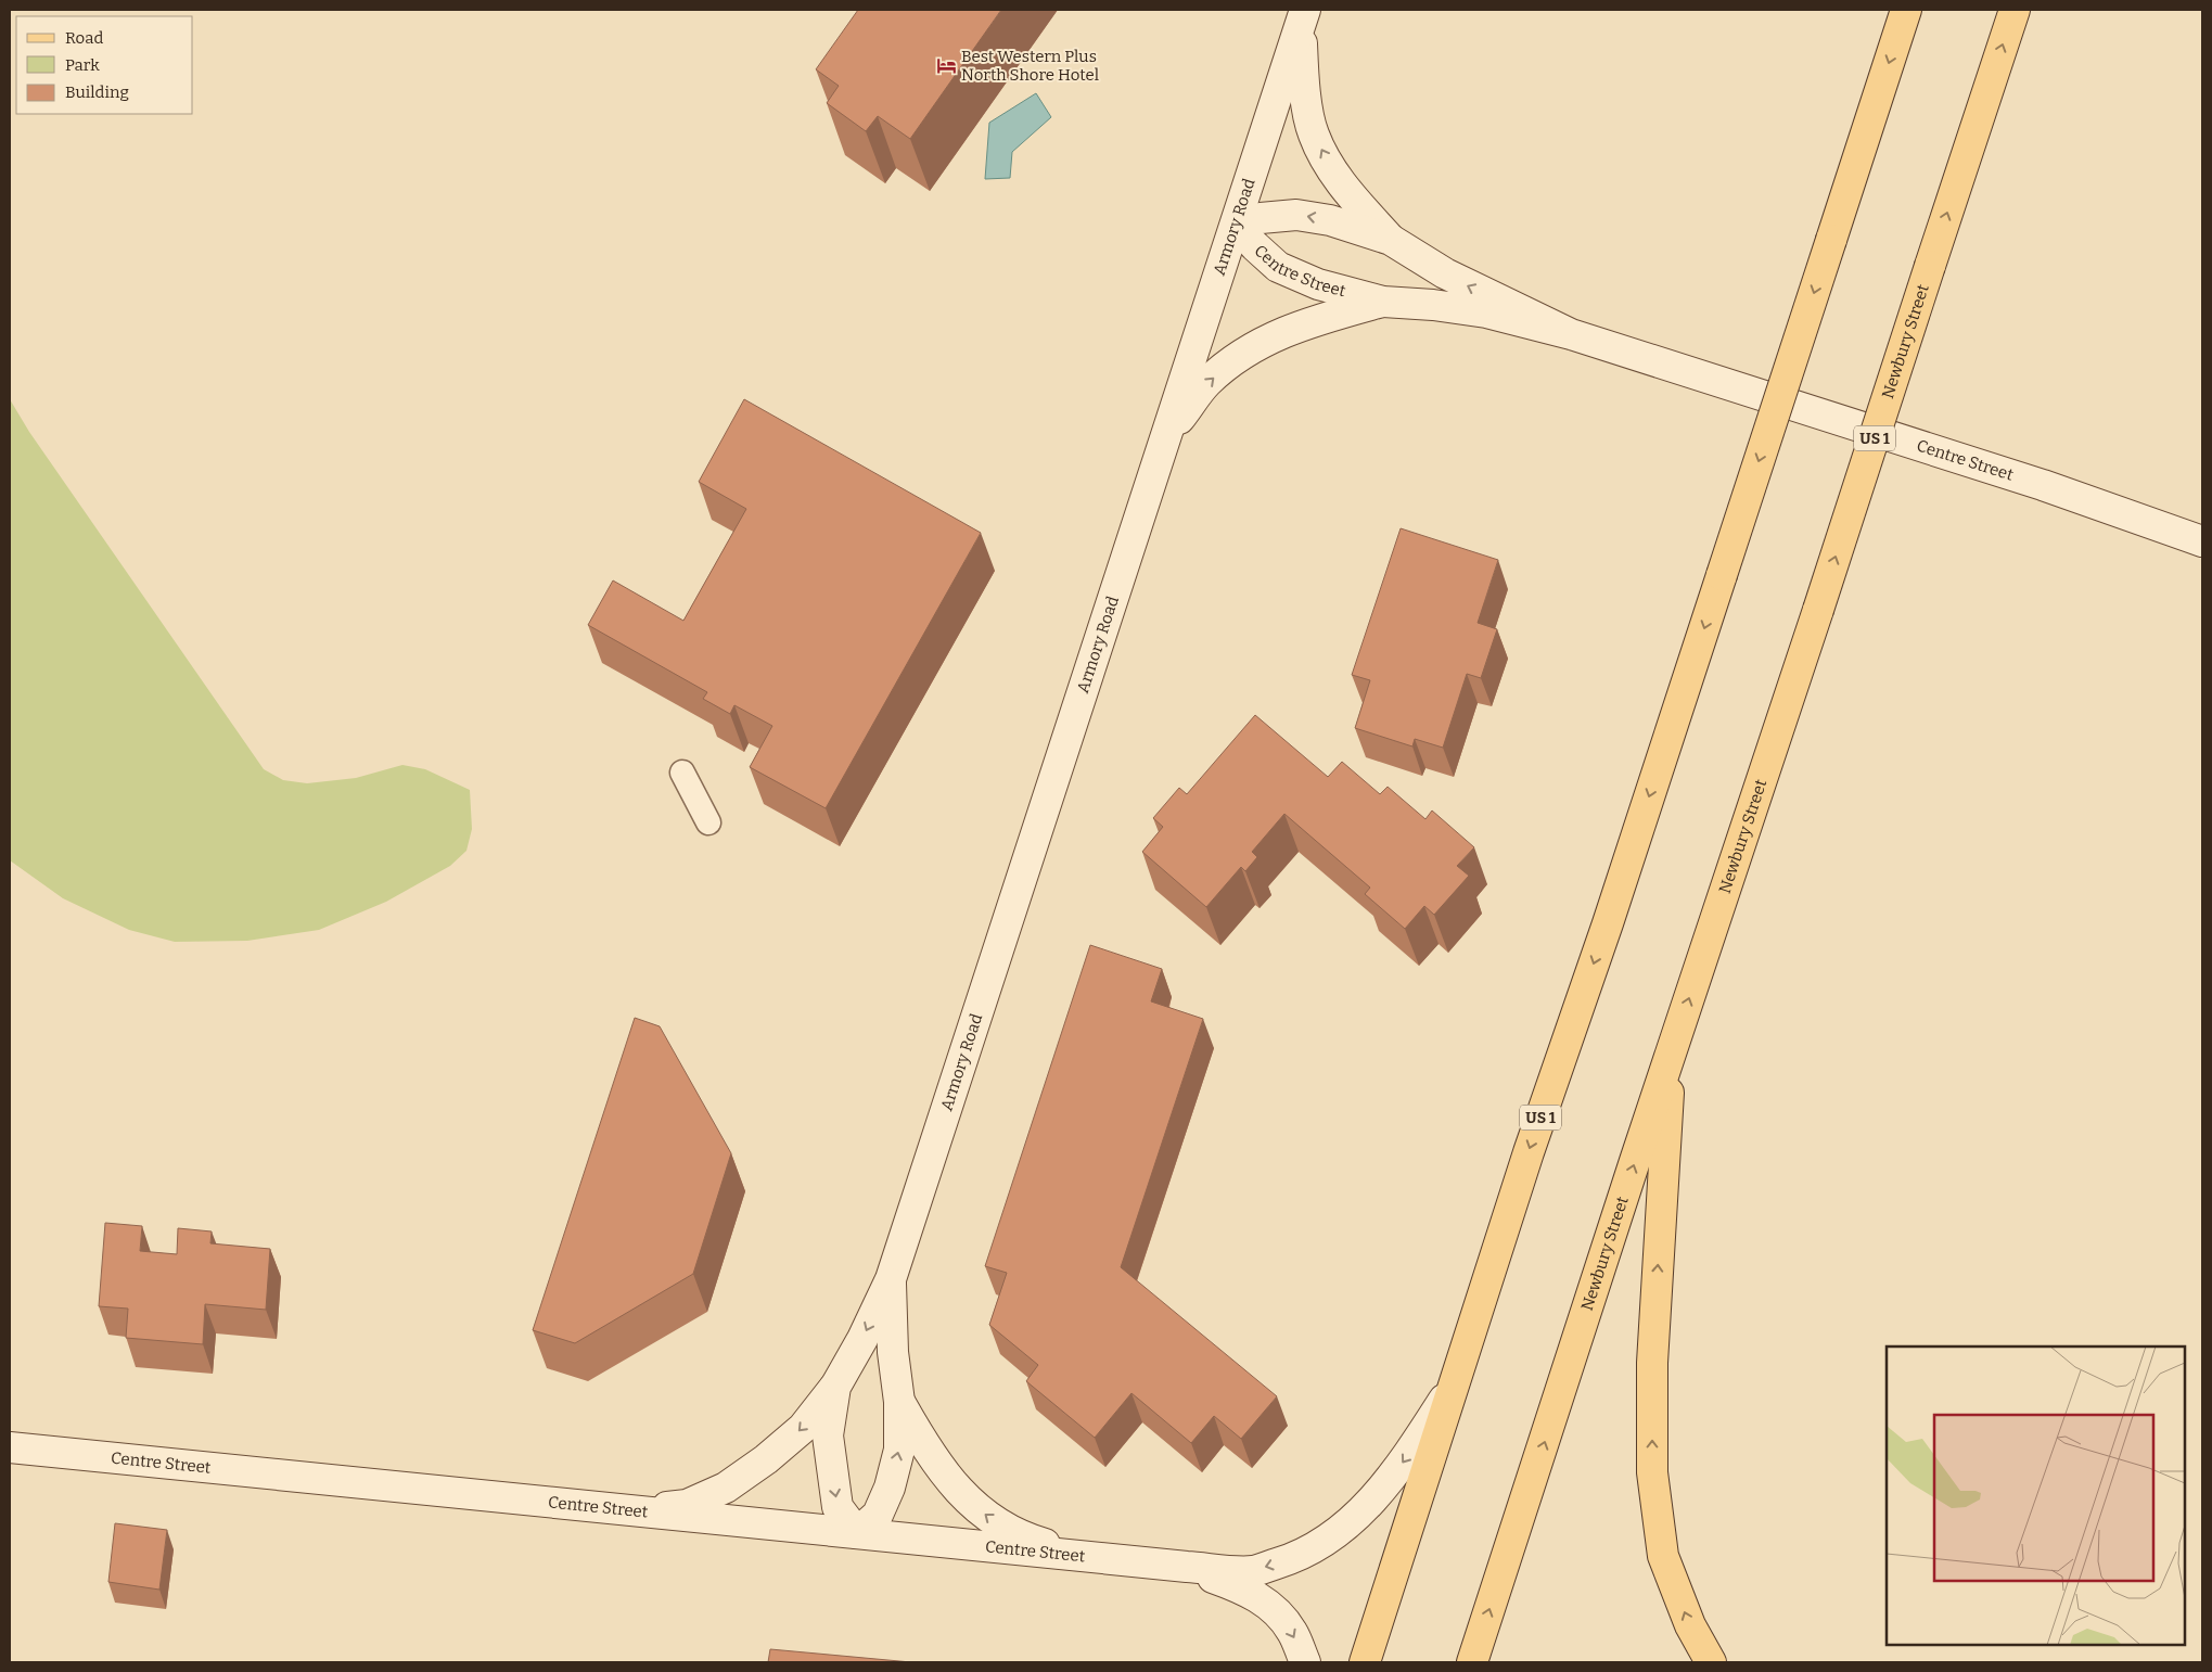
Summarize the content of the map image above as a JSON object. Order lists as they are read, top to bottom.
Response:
{
  "streets": {
    "main road": [
      "Armory Road",
      "Centre Street",
      "Newbury Street",
      "US 1"
    ]
  },
  "crossings": [
    ["Armory Road", "Centre Street"],
    ["Centre Street", "US 1"]
  ],
  "places": {
    "hotel": ["Best Western Plus North Shore Hotel"]
  },
  "legend": ["Road", "Park", "Building"]
}
